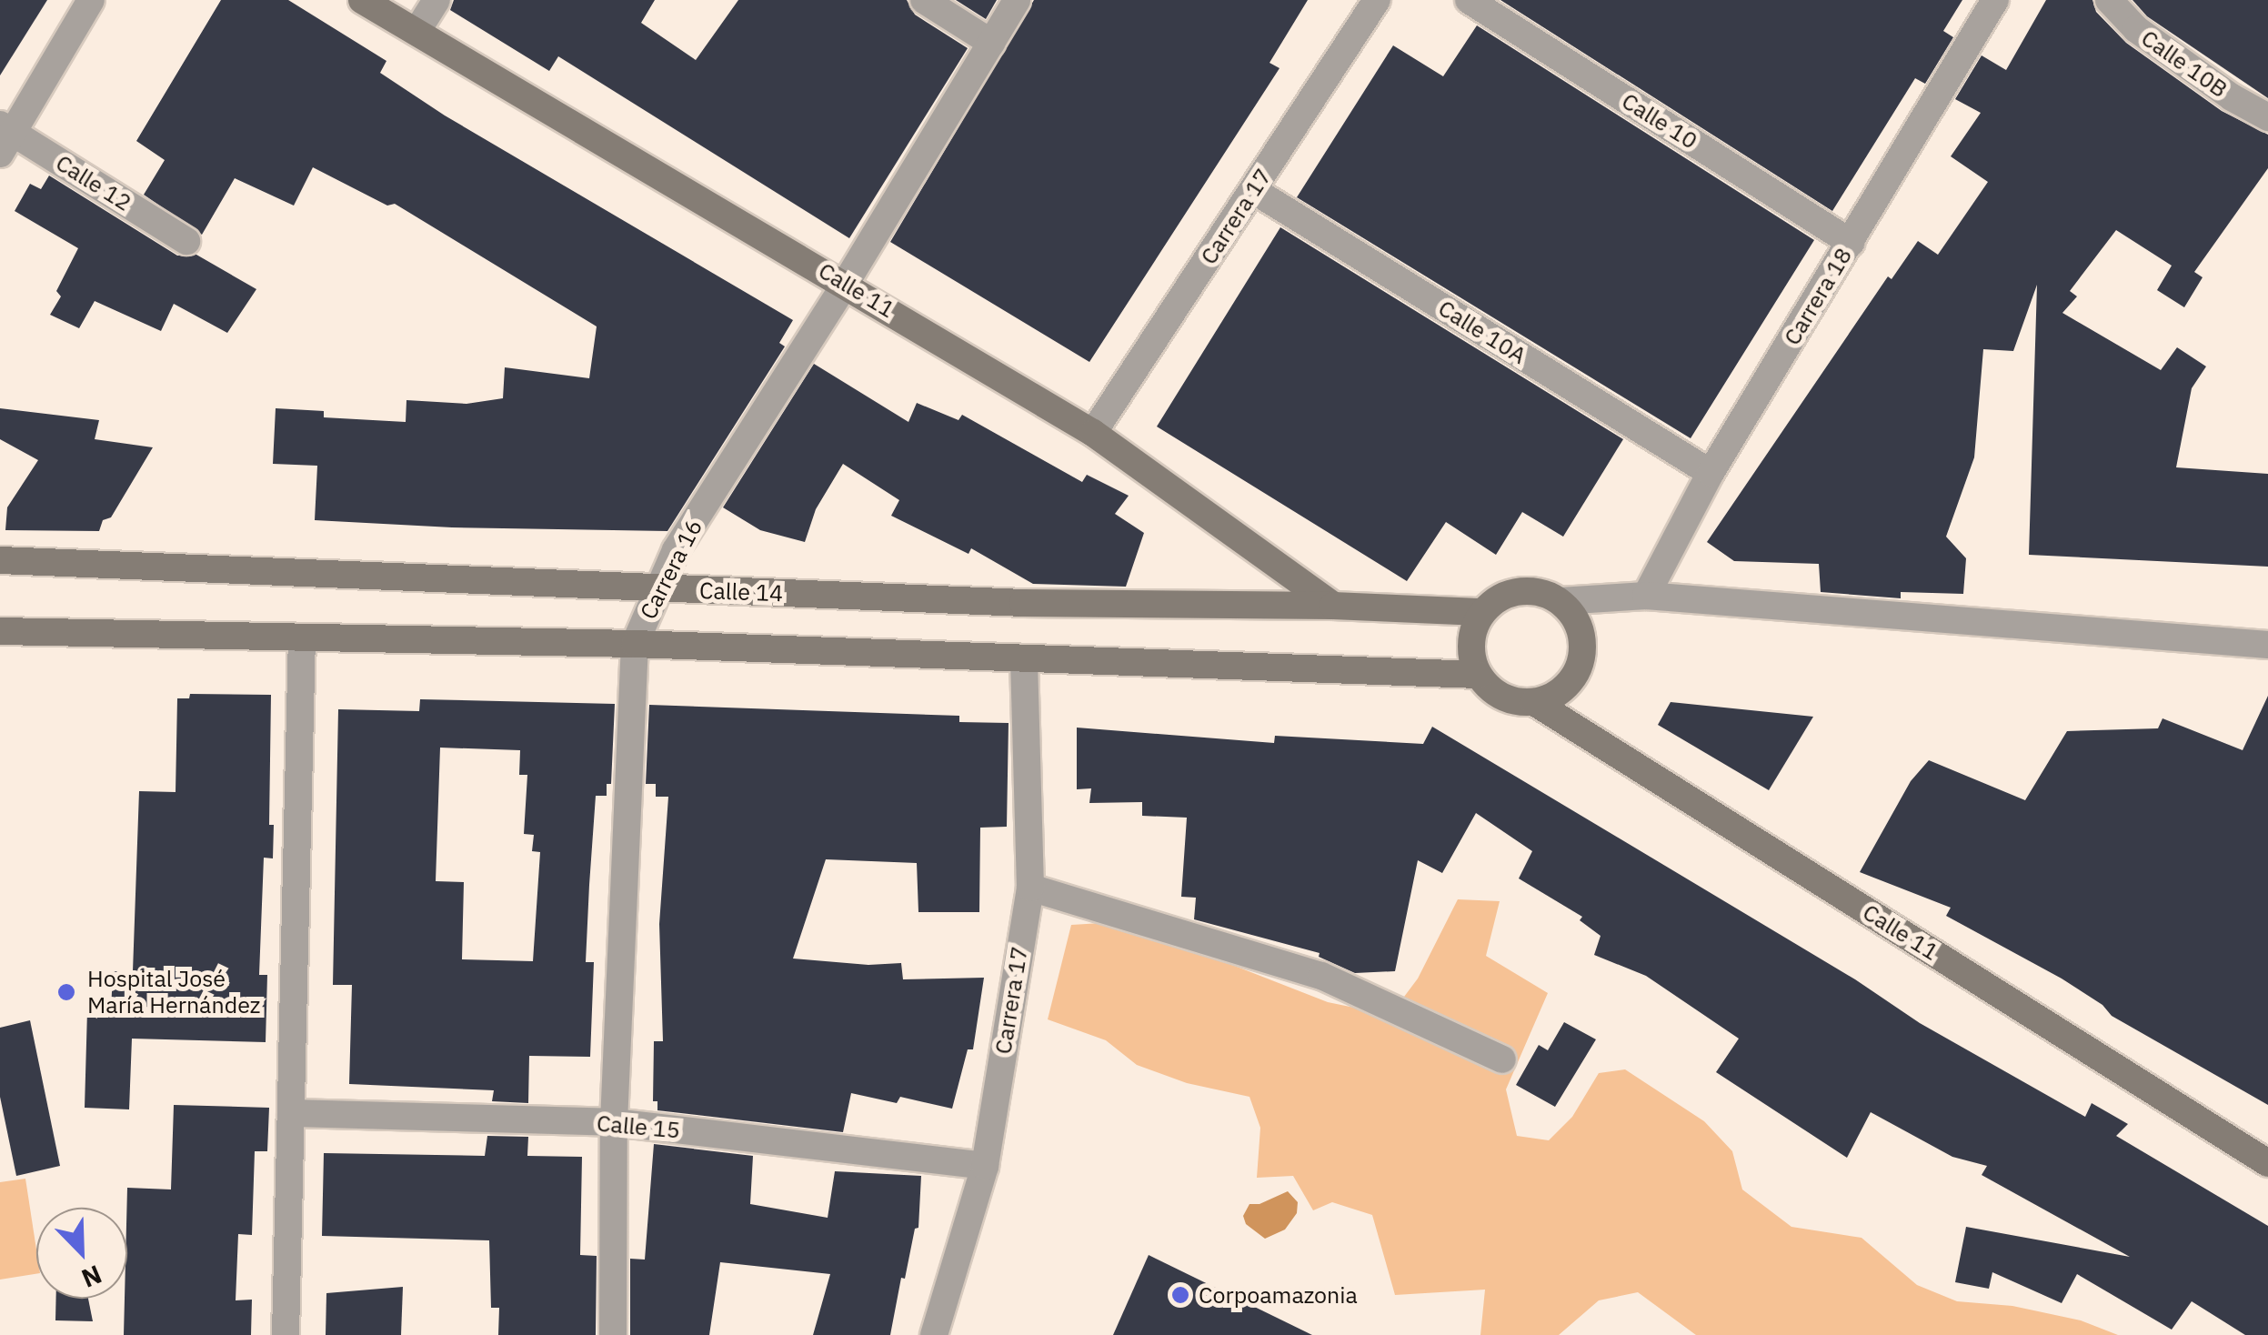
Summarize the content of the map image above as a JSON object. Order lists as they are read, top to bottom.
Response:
{
  "streets": {
    "street": [
      "Calle 10B",
      "Calle 10",
      "Calle 12",
      "Carrera 17",
      "Calle 11",
      "Carrera 18",
      "Calle 10A",
      "Carrera 16",
      "Calle 14",
      "Calle 15"
    ]
  },
  "crossings": [
    ["Calle 10", "Carrera 18"],
    ["Carrera 17", "Calle 11"],
    ["Carrera 17", "Calle 10A"],
    ["Carrera 17", "Calle 15"],
    ["Calle 11", "Carrera 16"],
    ["Calle 11", "Calle 14"],
    ["Carrera 18", "Calle 10A"],
    ["Carrera 16", "Calle 14"],
    ["Carrera 16", "Calle 15"]
  ],
  "places": ["Hospital José María Hernández", "Corpoamazonia"],
  "north": "bottom right"
}
